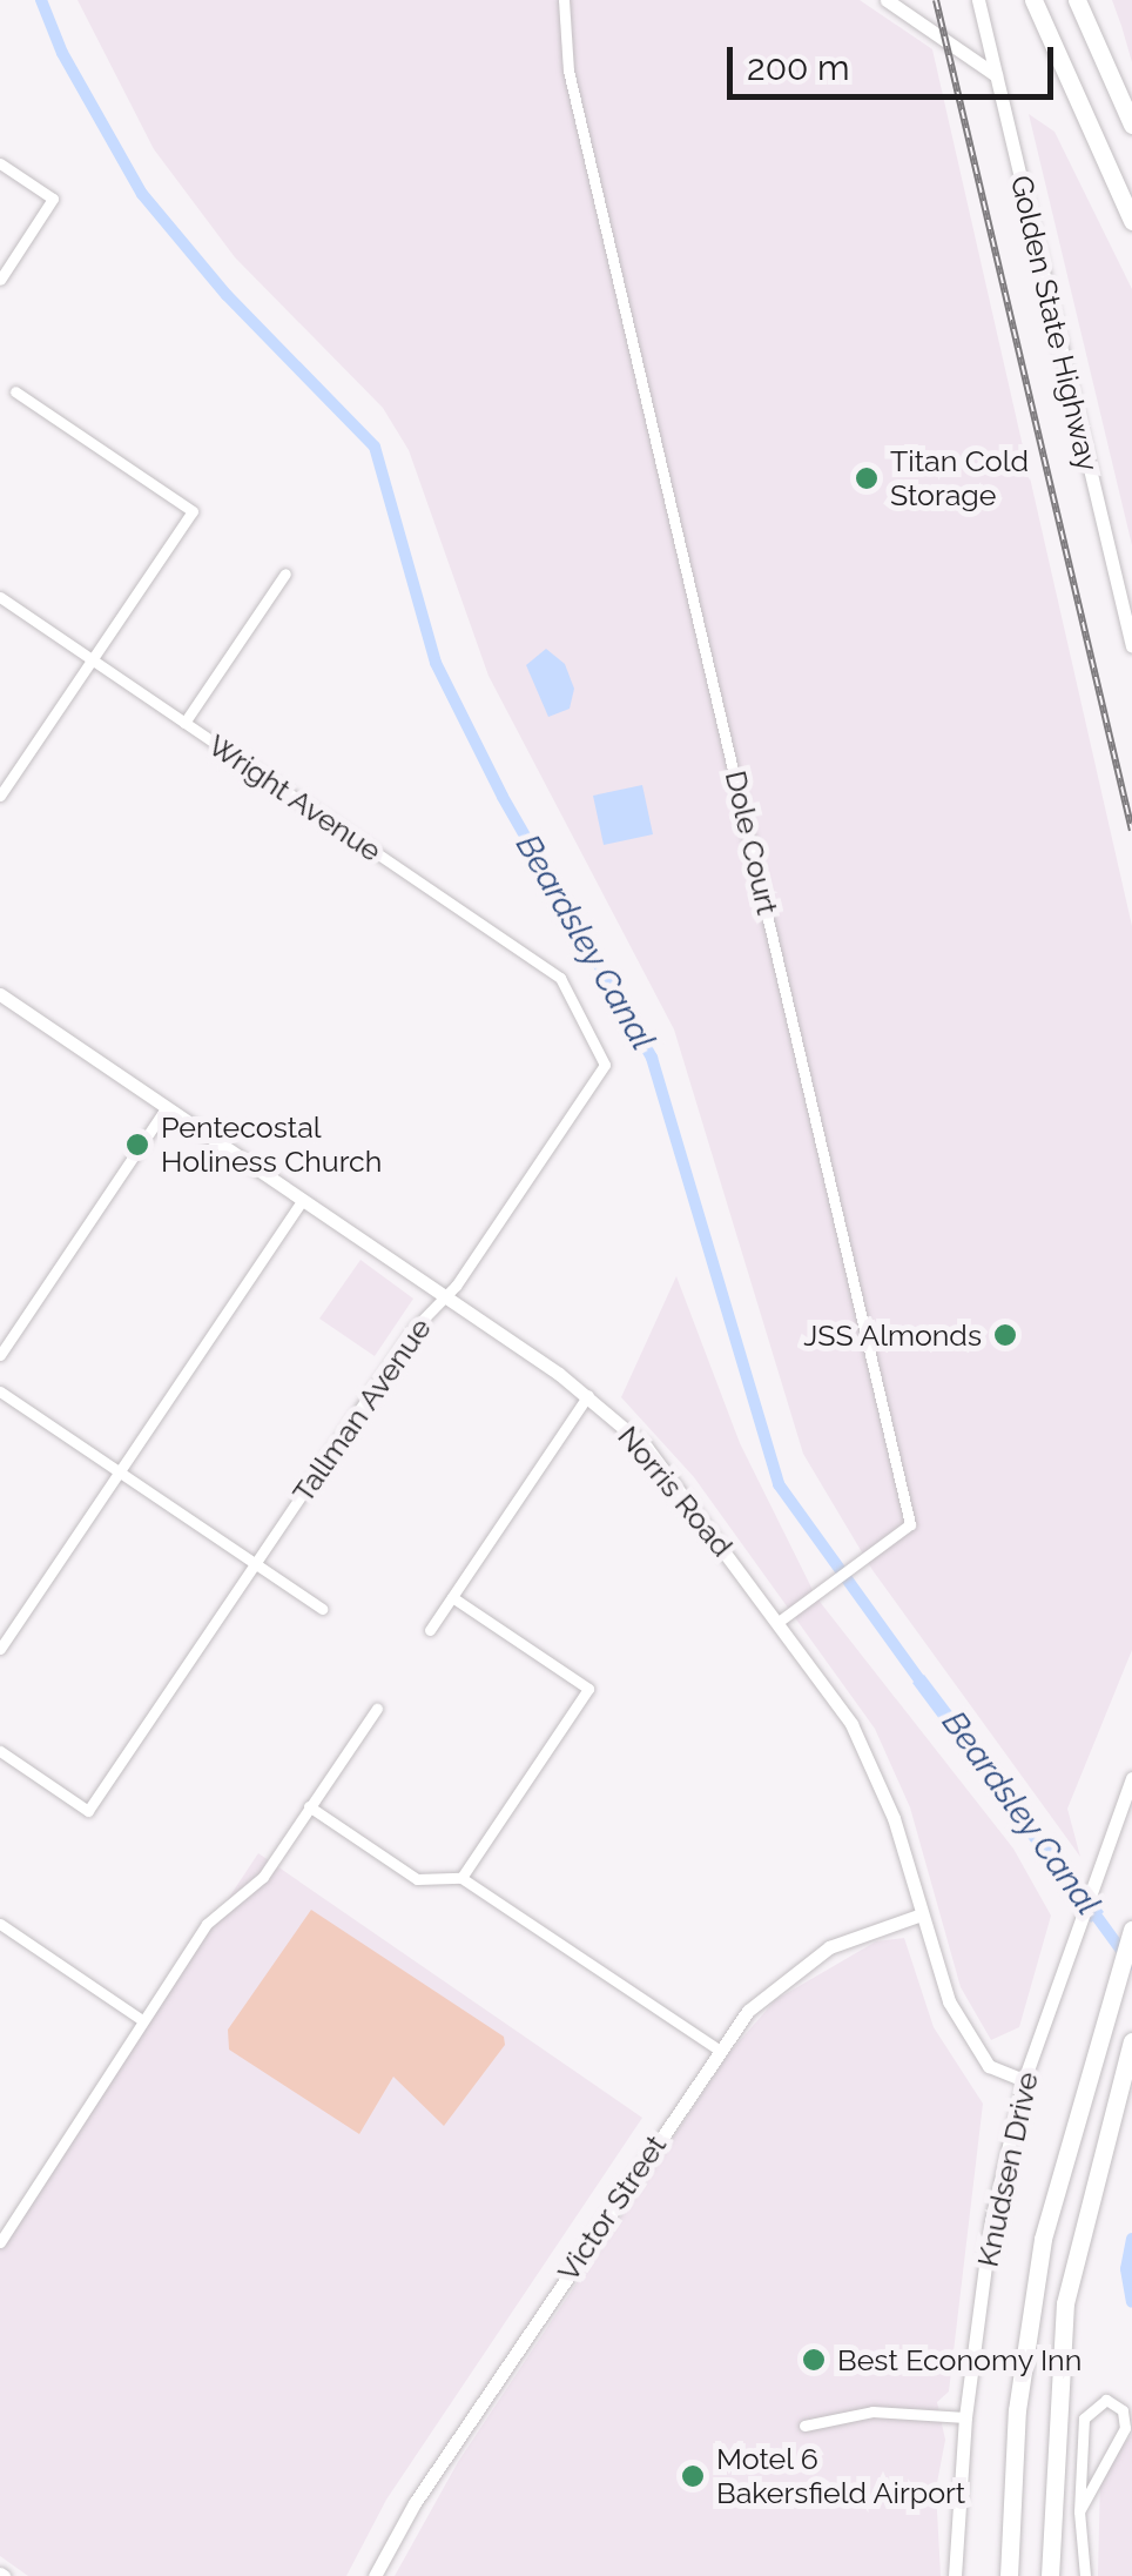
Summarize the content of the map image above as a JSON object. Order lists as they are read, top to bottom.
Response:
{
  "streets": {
    "street": [
      "Golden State Highway",
      "Wright Avenue",
      "Dole Court",
      "Tallman Avenue",
      "Norris Road",
      "Knudsen Drive",
      "Victor Street"
    ]
  },
  "crossings": [
    ["Wright Avenue", "Tallman Avenue"],
    ["Dole Court", "Norris Road"],
    ["Tallman Avenue", "Norris Road"],
    ["Norris Road", "Knudsen Drive"],
    ["Norris Road", "Victor Street"]
  ],
  "water": ["Beardsley Canal"],
  "places": [
    "Titan Cold Storage",
    "Pentecostal Holiness Church",
    "JSS Almonds",
    "Best Economy Inn",
    "Motel 6 Bakersfield Airport"
  ],
  "scale_bar": "200 m"
}
